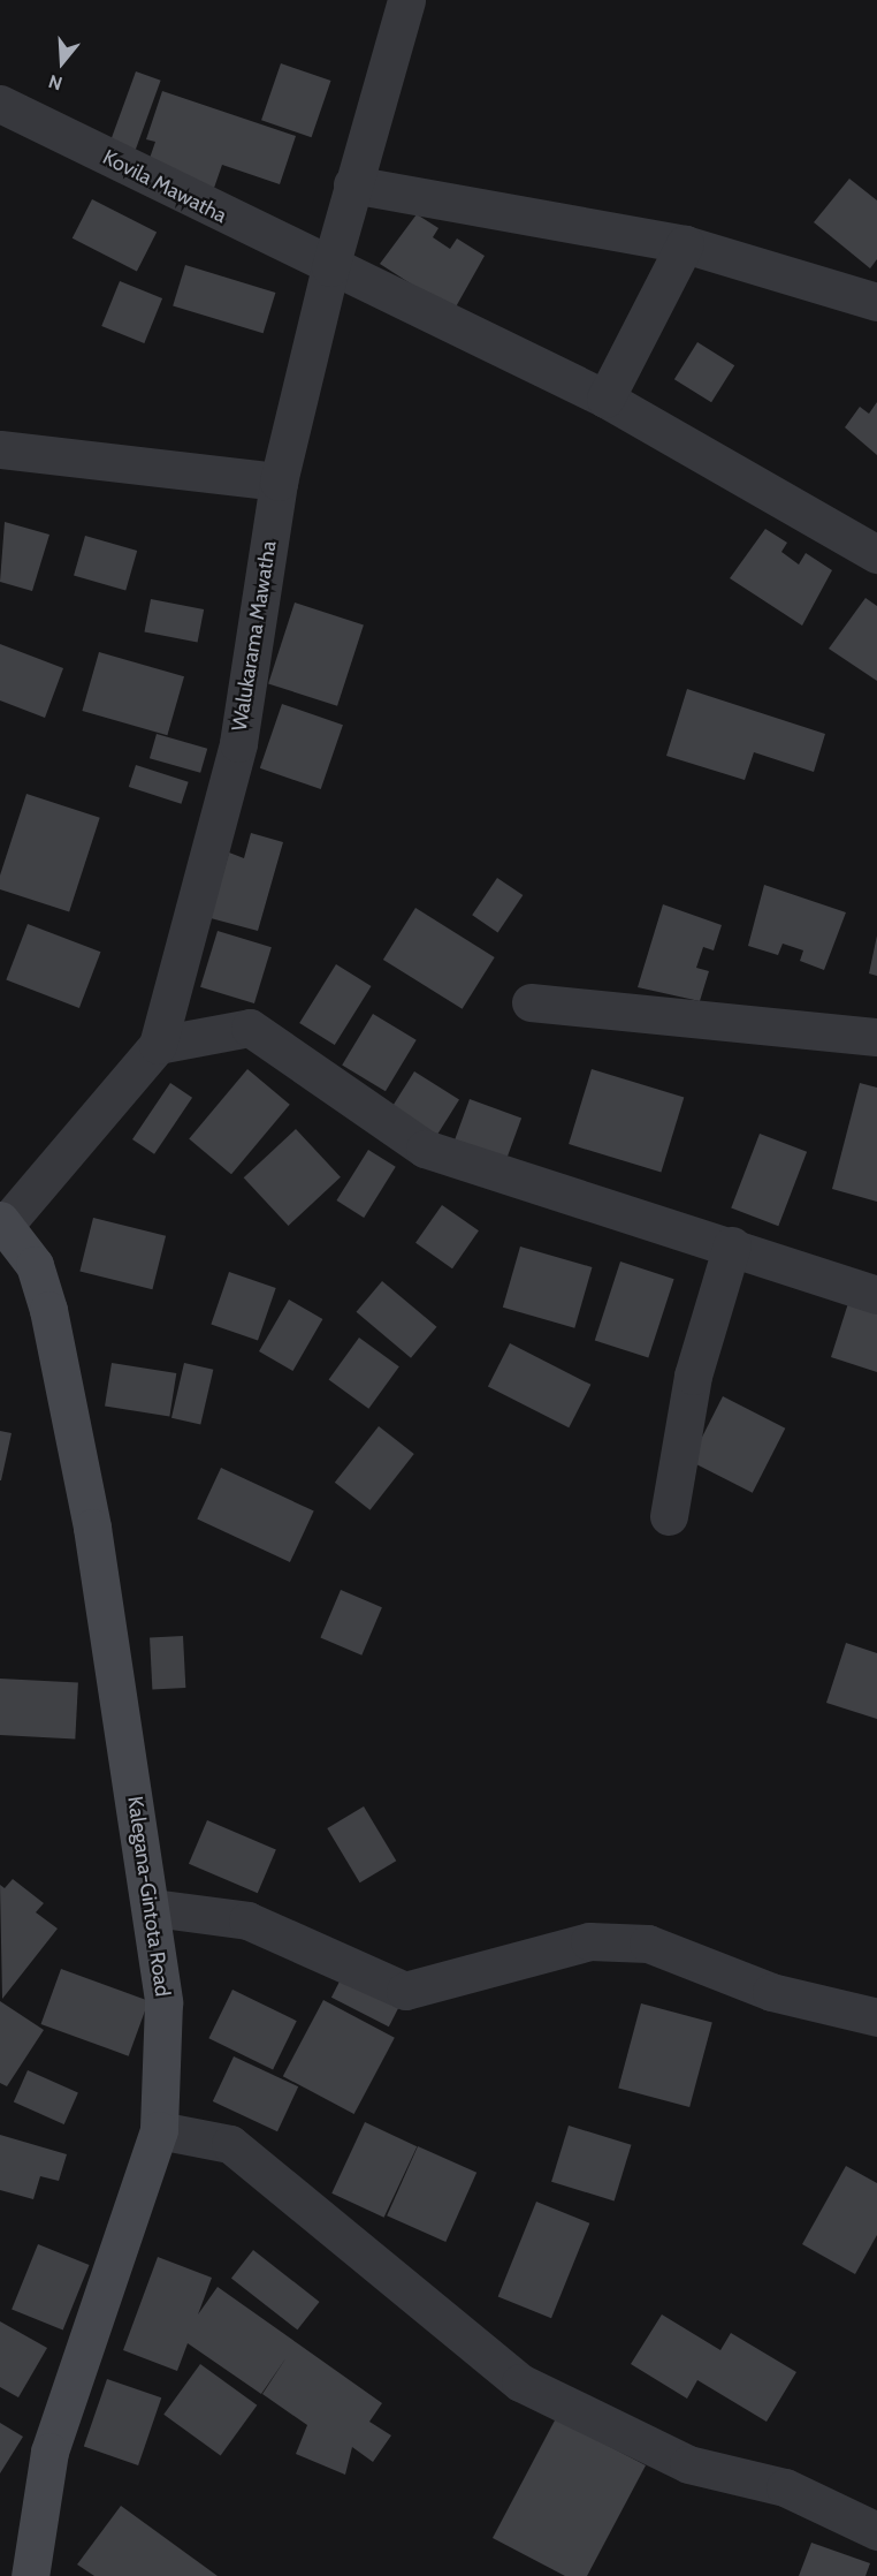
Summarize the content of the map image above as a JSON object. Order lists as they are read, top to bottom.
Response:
{
  "streets": {
    "main road": ["Kalegana-Gintota Road"],
    "street": ["Kovila Mawatha", "Walukarama Mawatha"]
  },
  "crossings": [
    ["Kovila Mawatha", "Walukarama Mawatha"],
    ["Walukarama Mawatha", "Kalegana-Gintota Road"]
  ],
  "north": "bottom"
}
